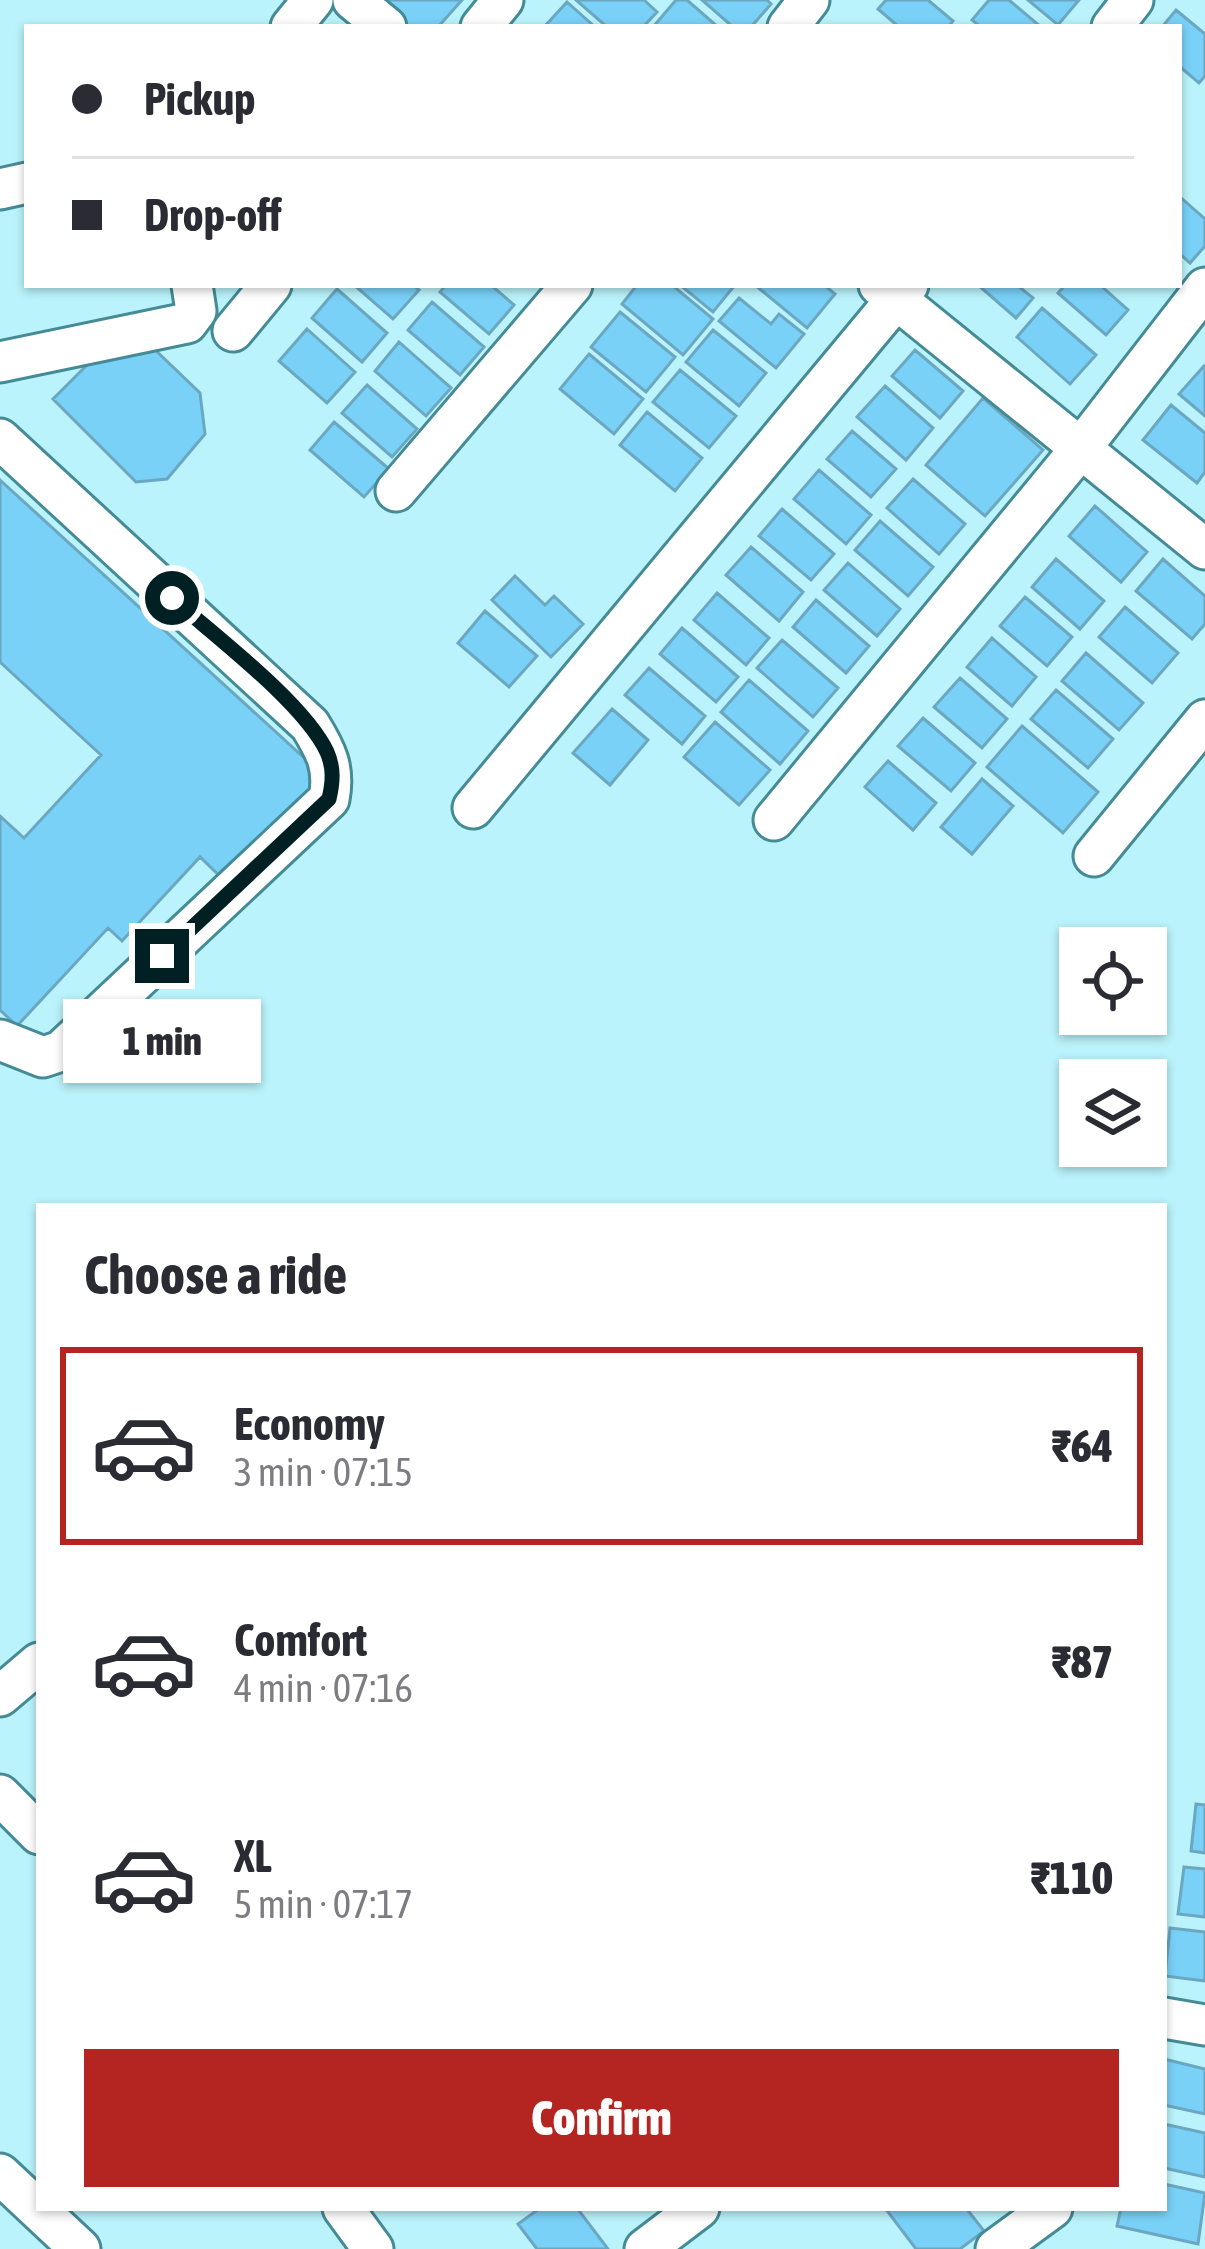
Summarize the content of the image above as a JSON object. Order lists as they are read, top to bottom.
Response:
{
  "page": {
    "banner": ["Pickup", "Drop-off"],
    "bubble": "1 min",
    "heading": "Choose a ride",
    "list": [
      {
        "name": "Economy",
        "note": "3 min · 07:15",
        "value": "₹64"
      },
      {
        "name": "Comfort",
        "note": "4 min · 07:16",
        "value": "₹87"
      },
      {
        "name": "XL",
        "note": "5 min · 07:17",
        "value": "₹110"
      }
    ],
    "buttons": "Confirm"
  }
}
